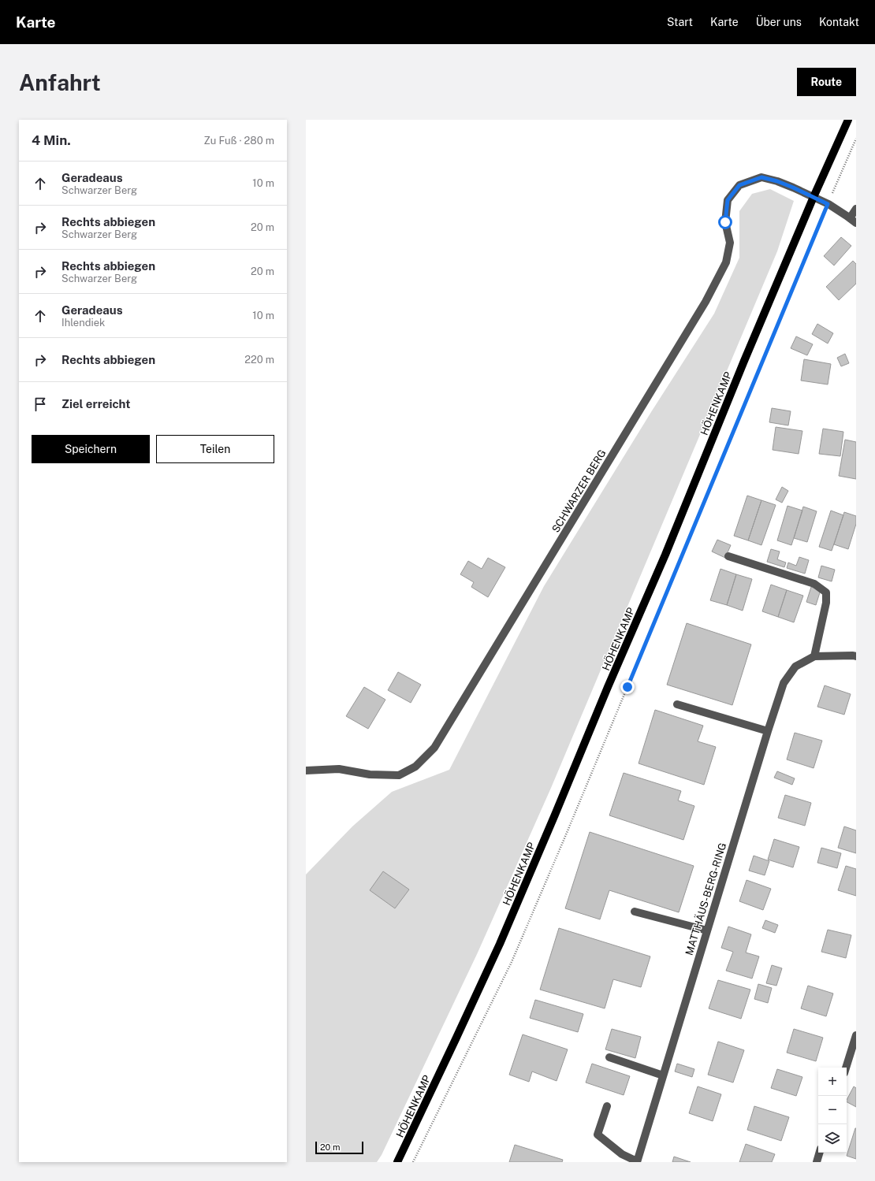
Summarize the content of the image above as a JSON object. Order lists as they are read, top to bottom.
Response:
{
  "streets": {
    "main road": ["HÖHENKAMP"],
    "street": ["SCHWARZER BERG", "MATTHÄUS-BERG-RING"]
  },
  "crossings": [
    ["HÖHENKAMP", "SCHWARZER BERG"]
  ],
  "scale_bar": "20 m",
  "page": {
    "header": "Karte",
    "nav": [
      "Start",
      "Karte",
      "Über uns",
      "Kontakt"
    ],
    "buttons": [
      "Route",
      ["Speichern", "Teilen"]
    ],
    "title": "Anfahrt",
    "heading": ["4 Min.", "Zu Fuß · 280 m"],
    "list": [
      ["Geradeaus", "Schwarzer Berg", "10 m"],
      ["Rechts abbiegen", "Schwarzer Berg", "20 m"],
      ["Rechts abbiegen", "Schwarzer Berg", "20 m"],
      ["Geradeaus", "Ihlendiek", "10 m"],
      ["Rechts abbiegen", "220 m"],
      "Ziel erreicht"
    ],
    "map_buttons": ["+", "−"],
    "scale": "20 m"
  }
}
